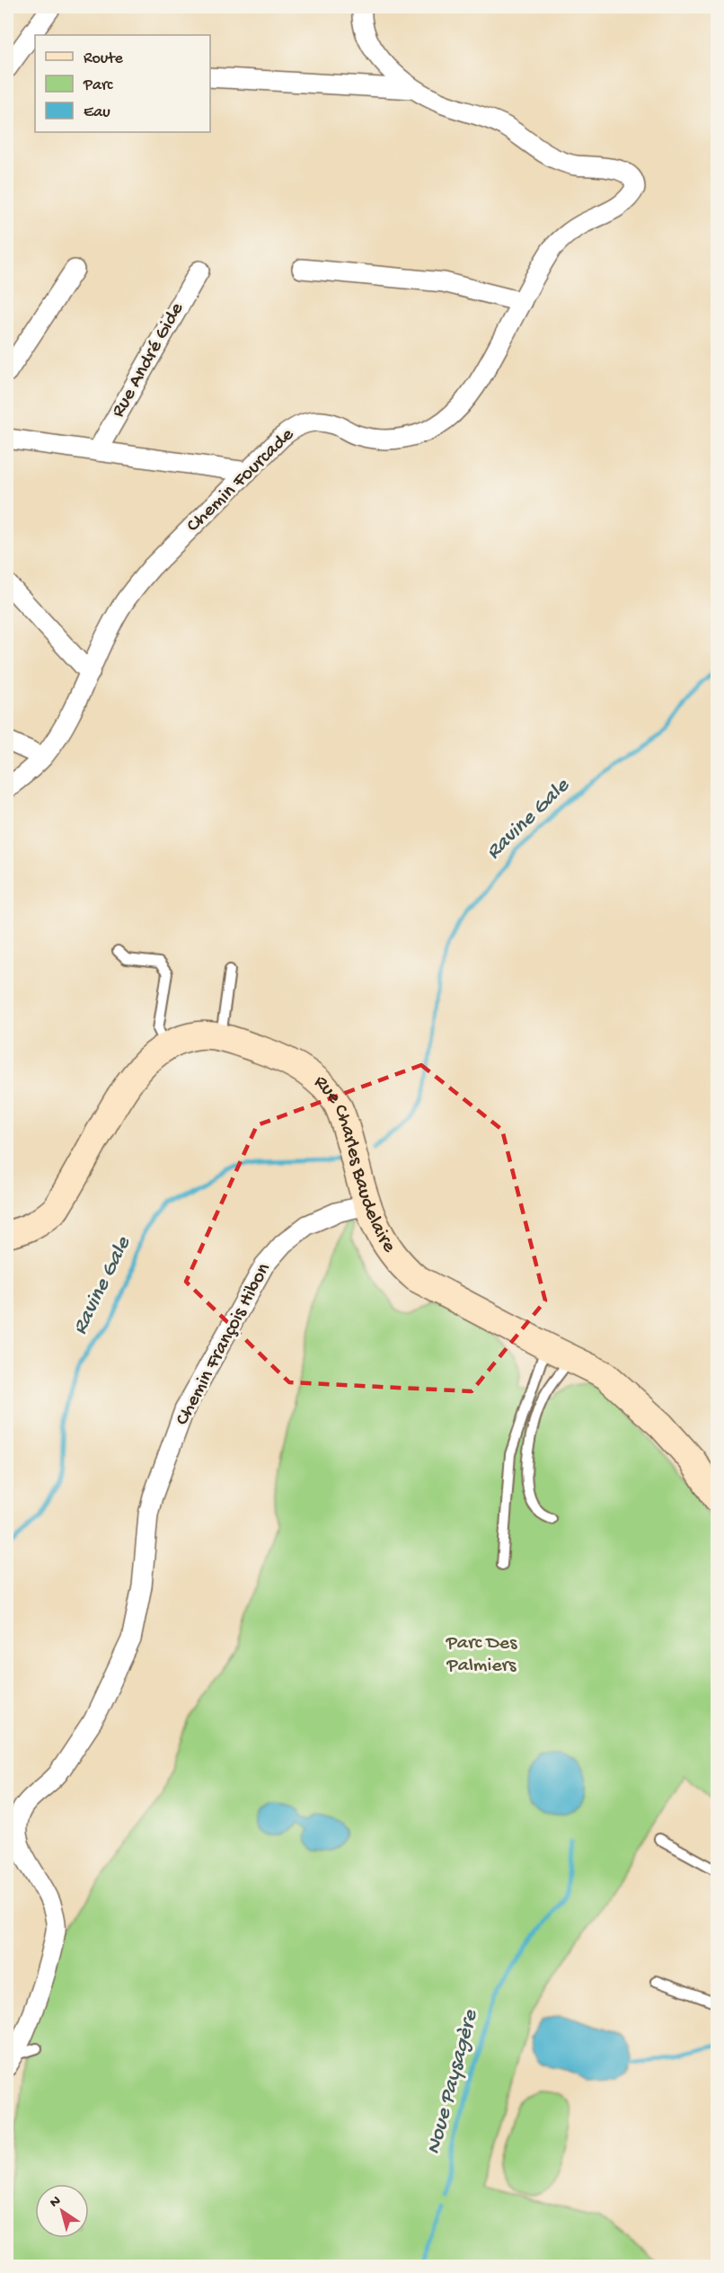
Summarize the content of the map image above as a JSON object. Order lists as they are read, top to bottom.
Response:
{
  "streets": {
    "main road": ["Rue Charles Baudelaire"],
    "street": ["Rue André Gide", "Chemin Fourcade", "Chemin François Hibon"]
  },
  "crossings": [
    ["Rue Charles Baudelaire", "Chemin François Hibon"]
  ],
  "water": ["Ravine Gale", "Noue Paysagère"],
  "parks": ["Parc Des Palmiers"],
  "legend": ["Route", "Parc", "Eau"],
  "north": "top left"
}
